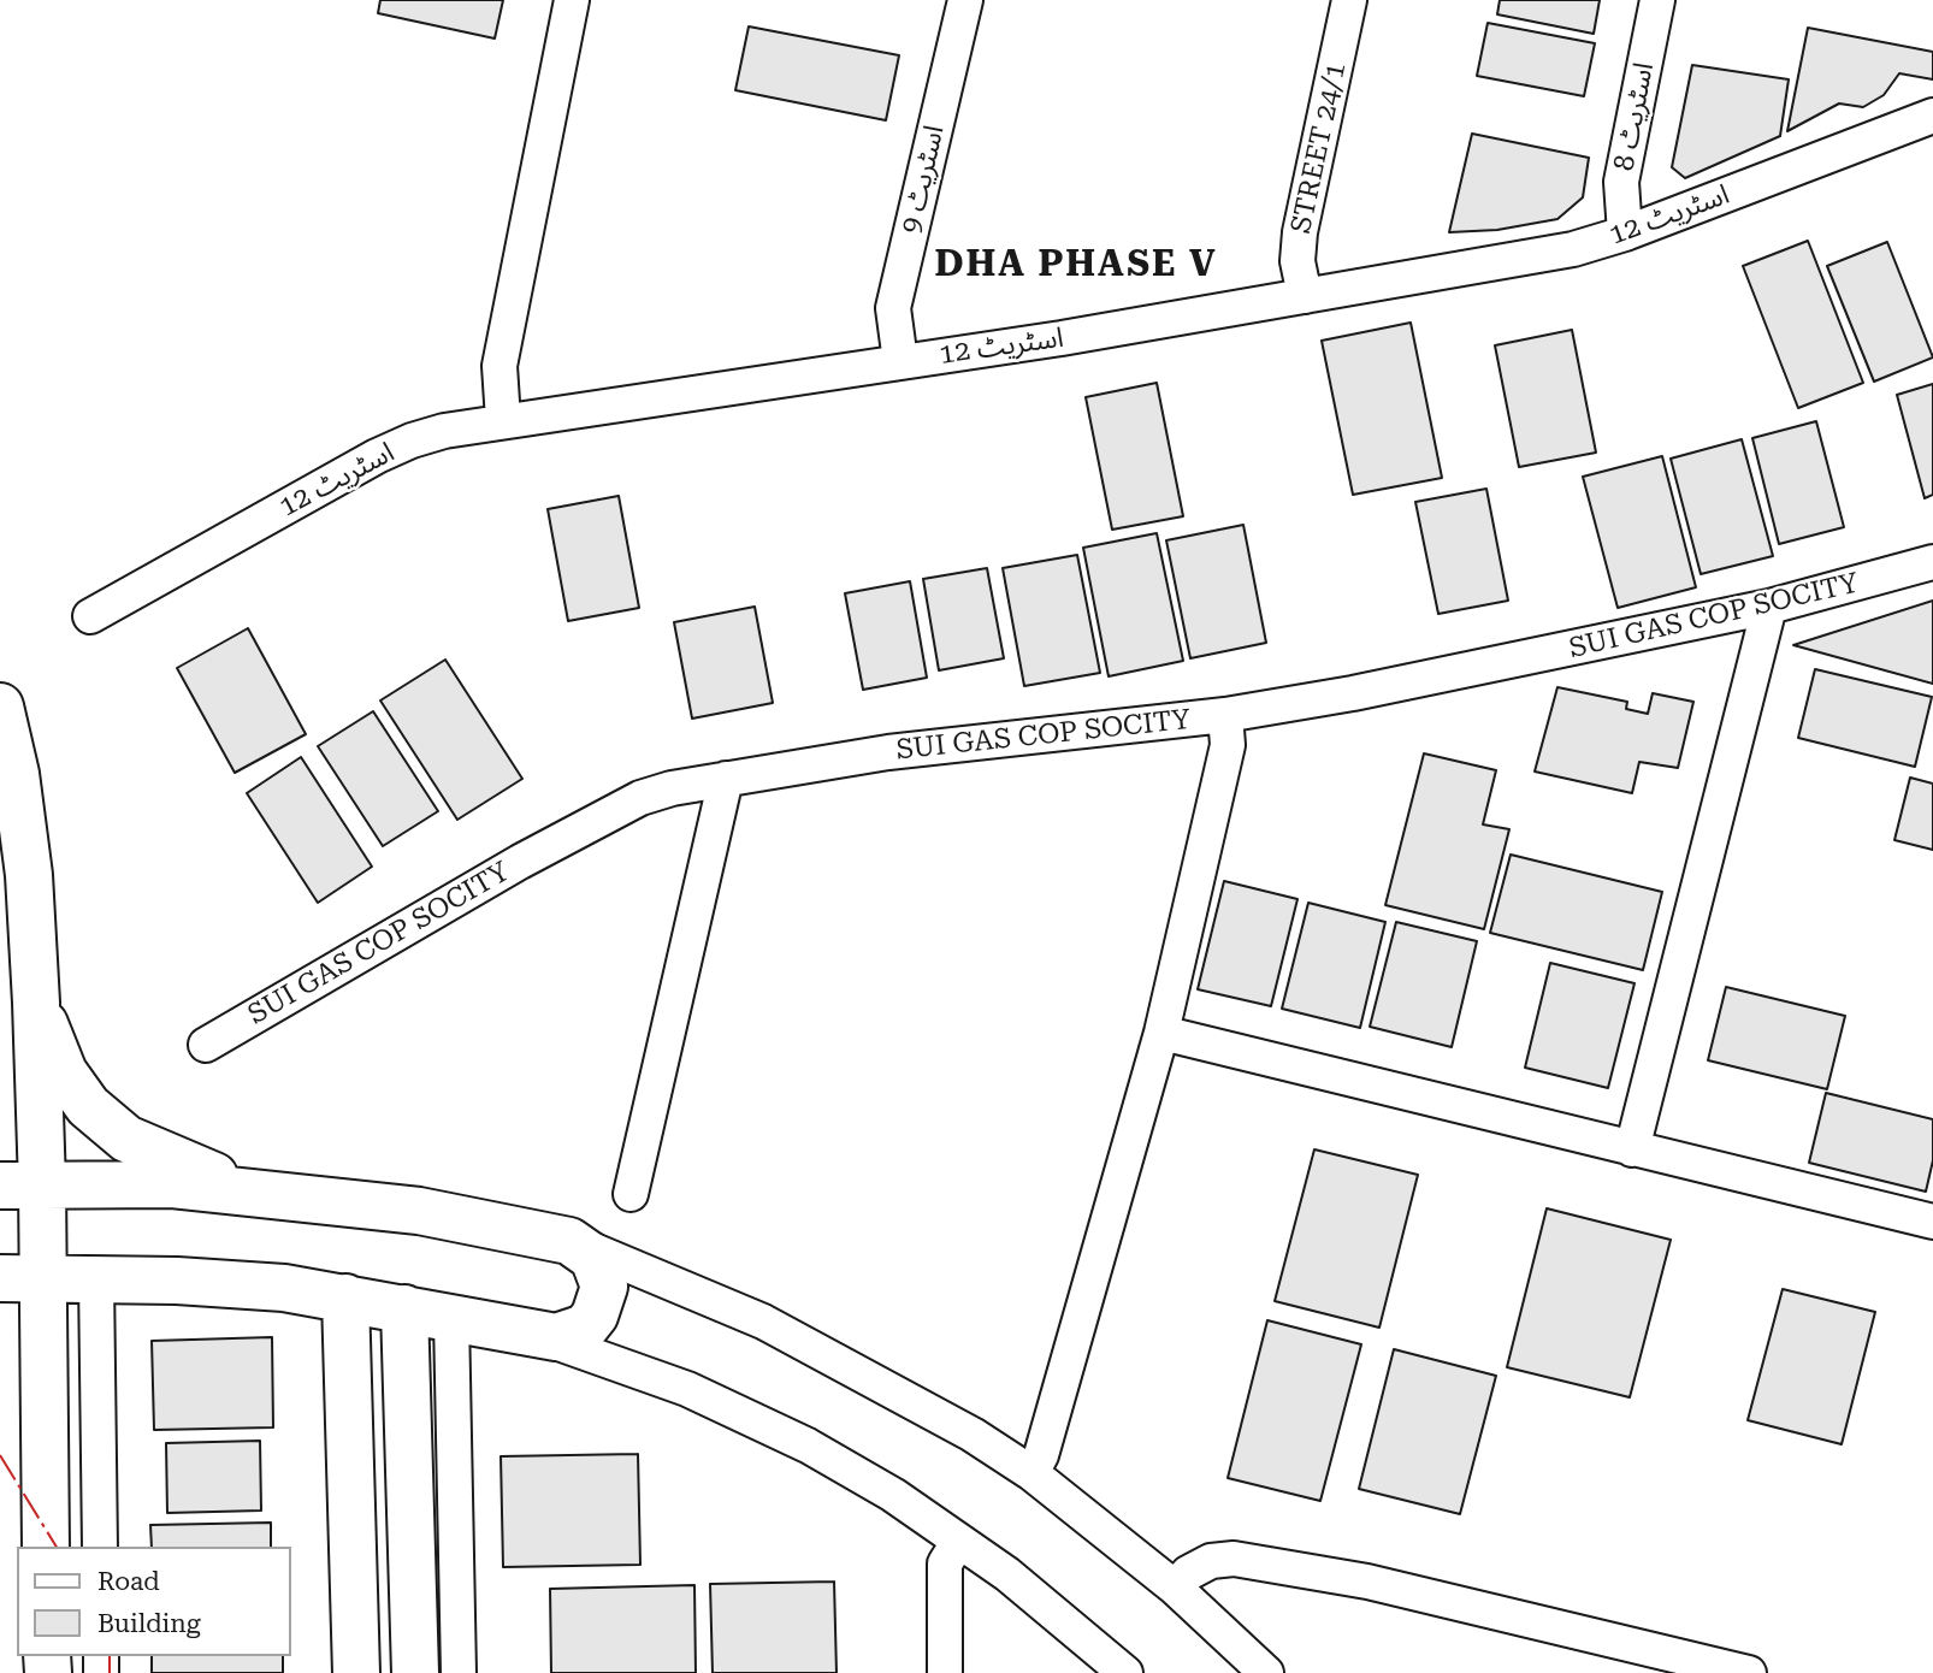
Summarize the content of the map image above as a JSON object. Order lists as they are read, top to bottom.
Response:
{
  "streets": {
    "street": [
      "اسٹریٹ 8",
      "STREET 24/1",
      "اسٹریٹ 9",
      "اسٹریٹ 12",
      "SUI GAS COP SOCITY"
    ]
  },
  "crossings": [
    ["اسٹریٹ 8", "اسٹریٹ 12"],
    ["STREET 24/1", "اسٹریٹ 12"],
    ["اسٹریٹ 9", "اسٹریٹ 12"]
  ],
  "districts": ["DHA PHASE V"],
  "legend": ["Road", "Building"]
}
